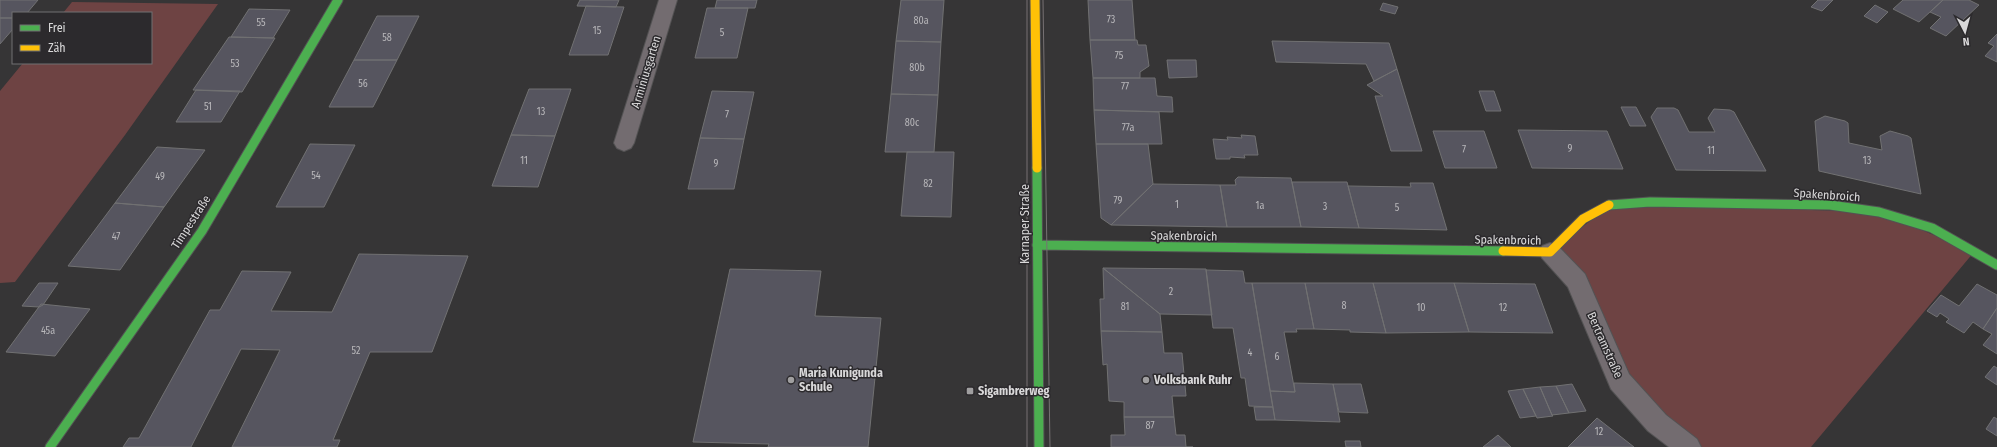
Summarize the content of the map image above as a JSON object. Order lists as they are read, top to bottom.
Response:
{
  "streets": {
    "street": [
      "Arminiusgarten",
      "Spakenbroich",
      "Timpestraße",
      "Karnaper Straße",
      "Bertramstraße"
    ]
  },
  "crossings": [
    ["Spakenbroich", "Karnaper Straße"],
    ["Spakenbroich", "Bertramstraße"]
  ],
  "places": {
    "other": ["Maria Kunigunda Schule", "Volksbank Ruhr"],
    "transit": ["Sigambrerweg"]
  },
  "house_numbers": [
    "73",
    "80a",
    "55",
    "15",
    "5",
    "58",
    "75",
    "53",
    "80b",
    "56",
    "77",
    "51",
    "13",
    "7",
    "80c",
    "77a",
    "9",
    "7",
    "11",
    "11",
    "13",
    "9",
    "54",
    "49",
    "82",
    "79",
    "1",
    "1a",
    "3",
    "5",
    "47",
    "2",
    "8",
    "81",
    "10",
    "12",
    "45a",
    "52",
    "4",
    "6",
    "87",
    "12"
  ],
  "legend": ["Frei", "Zäh"],
  "north": "bottom"
}
